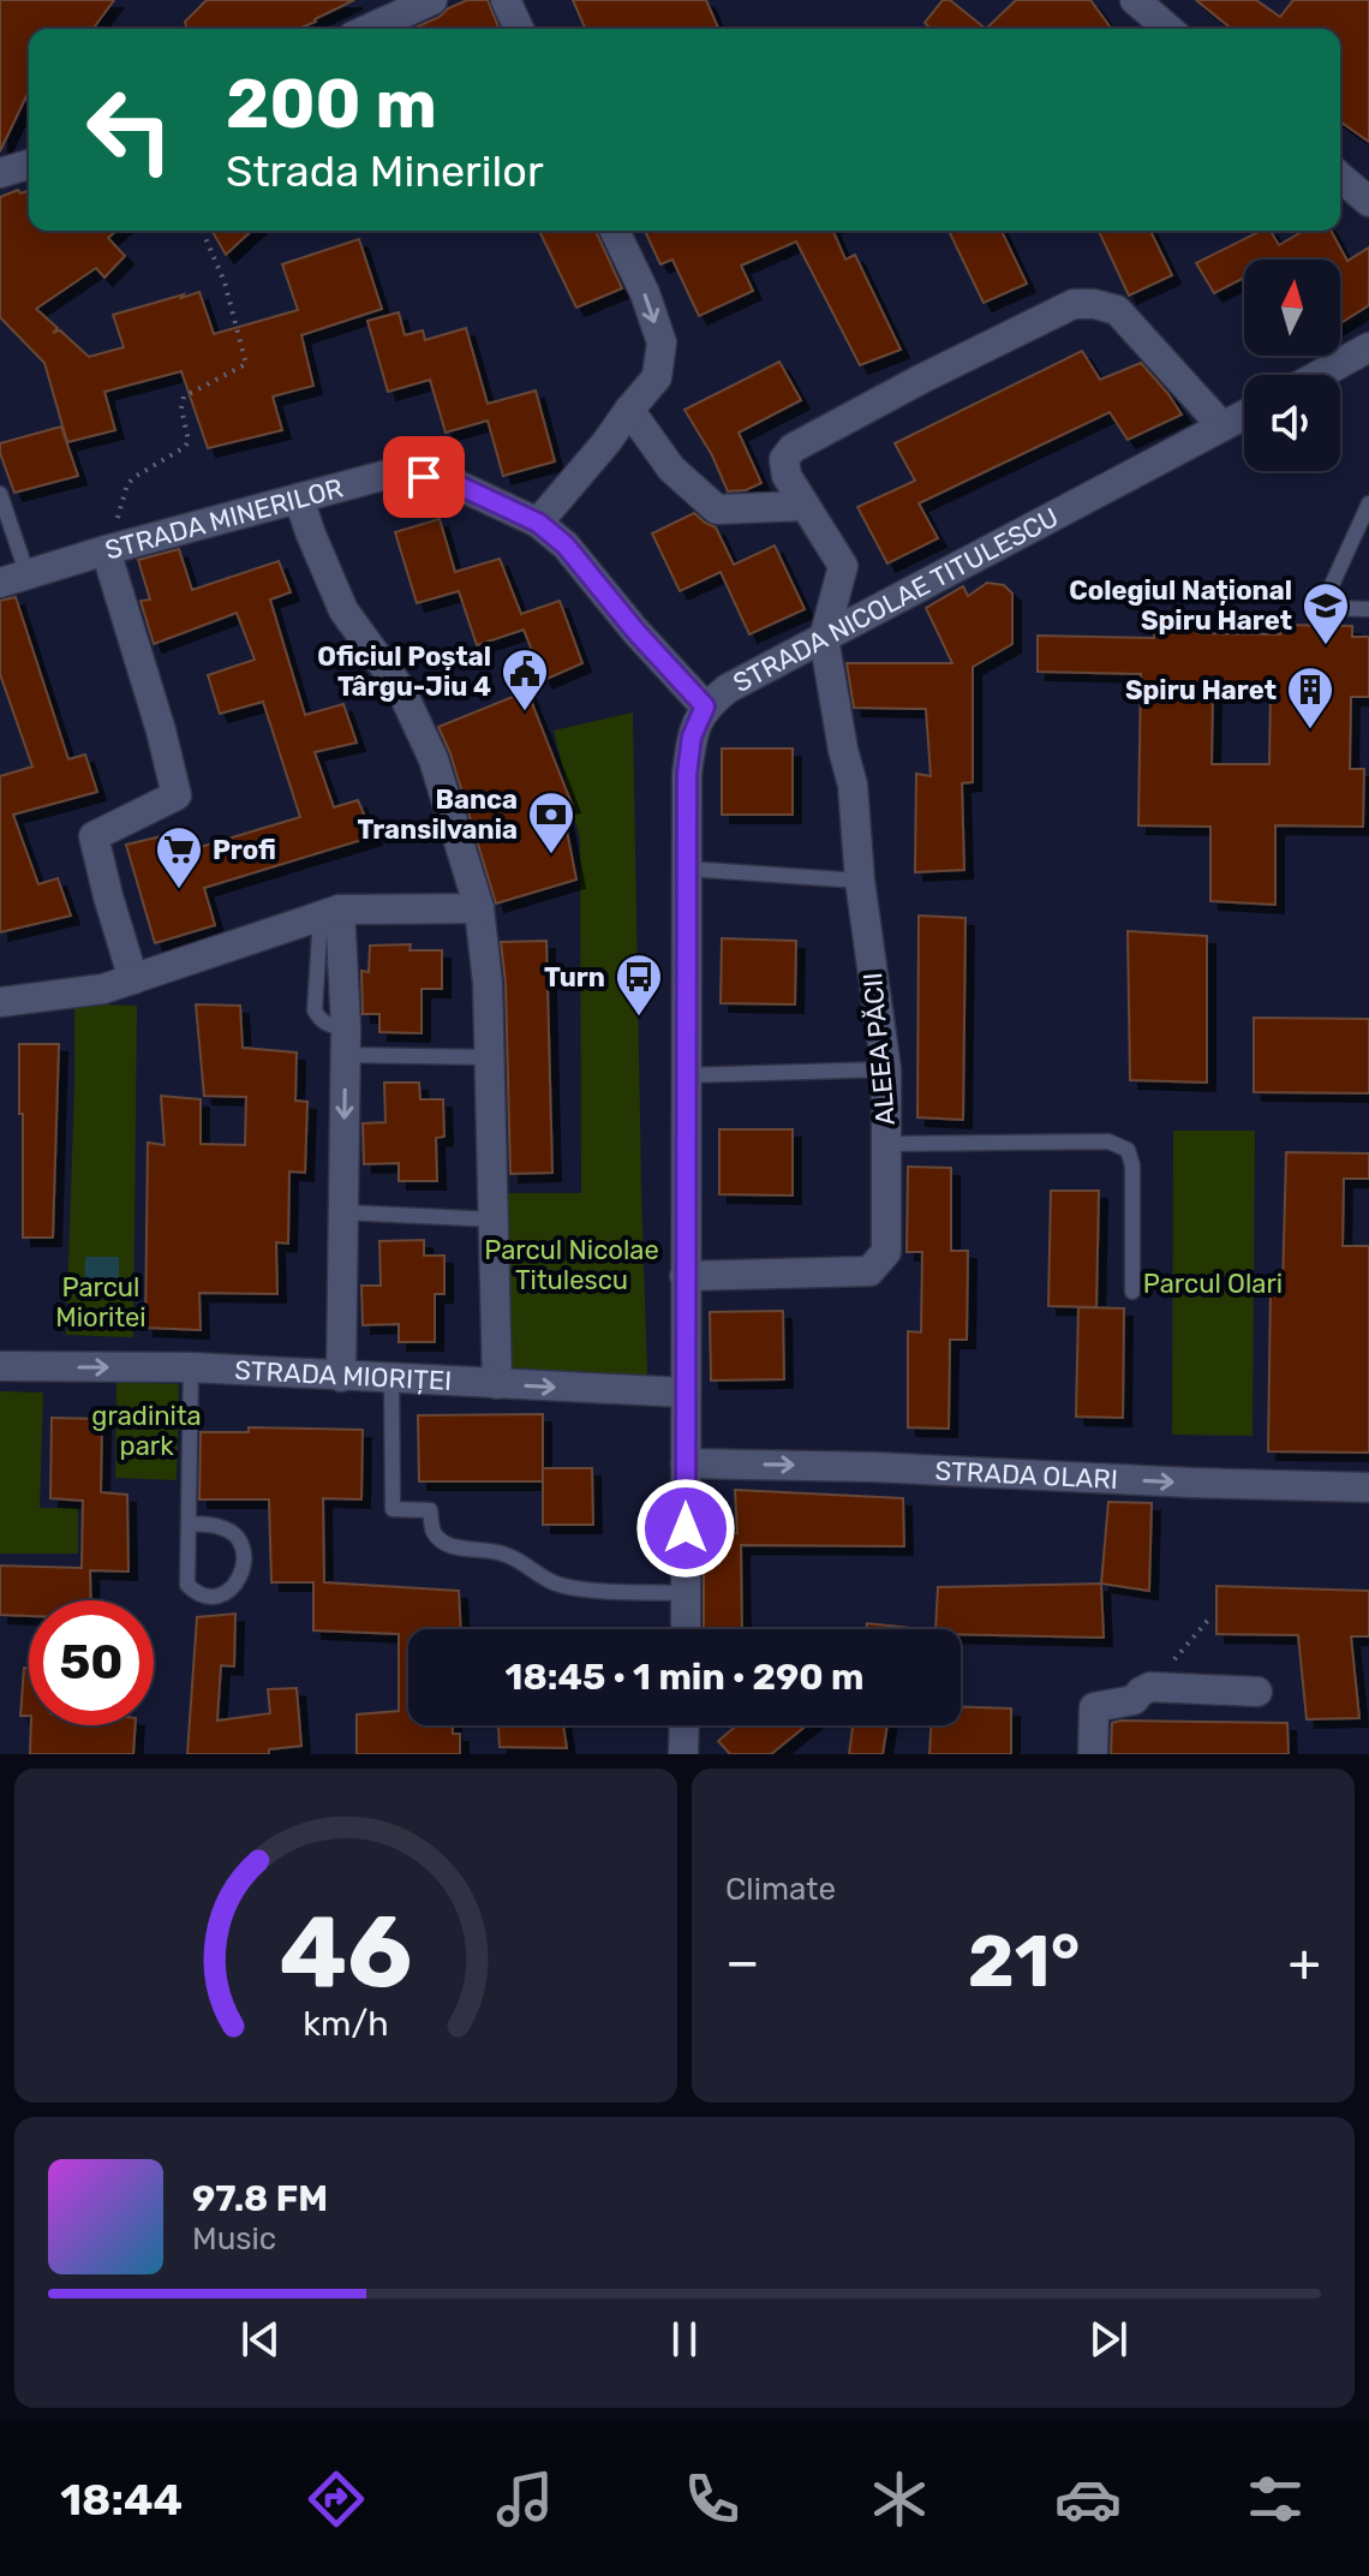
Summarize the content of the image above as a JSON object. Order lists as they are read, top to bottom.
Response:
{
  "streets": {
    "street": [
      "STRADA MINERILOR",
      "STRADA NICOLAE TITULESCU",
      "ALEEA PĂCII",
      "STRADA MIORIȚEI",
      "STRADA OLARI"
    ]
  },
  "crossings": [
    ["STRADA MINERILOR", "STRADA NICOLAE TITULESCU"],
    ["STRADA NICOLAE TITULESCU", "ALEEA PĂCII"],
    ["STRADA NICOLAE TITULESCU", "STRADA MIORIȚEI"],
    ["STRADA NICOLAE TITULESCU", "STRADA OLARI"]
  ],
  "one_way": ["STRADA MIORIȚEI", "STRADA OLARI"],
  "parks": [
    "Parcul Nicolae Titulescu",
    "Parcul Olari",
    "Parcul Mioritei",
    "gradinita park"
  ],
  "places": {
    "school or university": ["Colegiul Național Spiru Haret"],
    "public building": ["Oficiul Poștal Târgu-Jiu 4"],
    "building": ["Spiru Haret"],
    "bank": ["Banca Transilvania"],
    "supermarket": ["Profi"],
    "bus stop": ["Turn"]
  },
  "north": "top",
  "page": {
    "turn": ["200 m", "Strada Minerilor"],
    "limit": "50",
    "trip": "18:45 · 1 min · 290 m",
    "tile": "Climate",
    "heat": ["−", "21°", "+"],
    "song": ["97.8 FM", "Music"],
    "tabs": "18:44",
    "gauge": ["46", "km/h"]
  }
}
